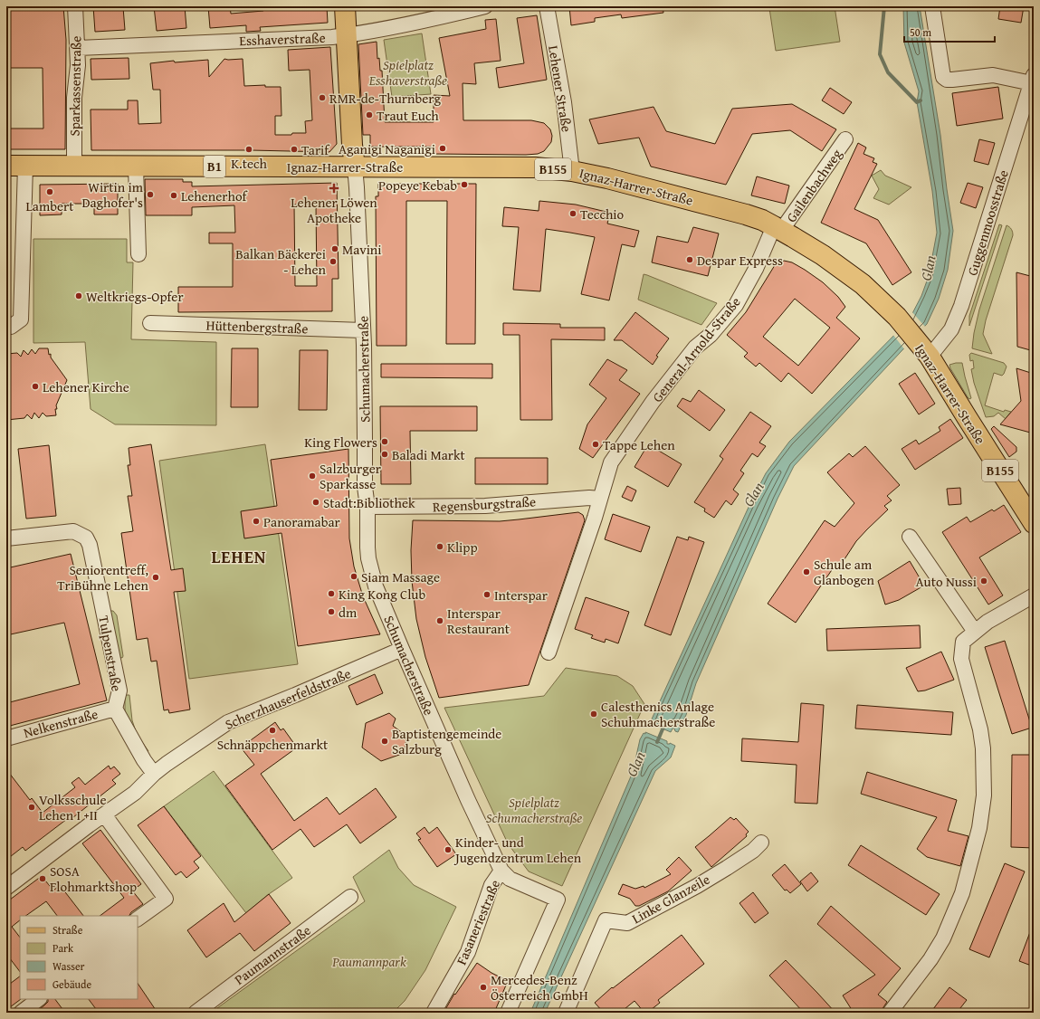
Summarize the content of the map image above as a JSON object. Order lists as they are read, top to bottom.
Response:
{
  "streets": {
    "main road": ["B1", "Ignaz-Harrer-Straße", "B155"],
    "street": [
      "Esshaverstraße",
      "Sparkassenstraße",
      "Lehener Straße",
      "Gailenbachweg",
      "Guggenmoosstraße",
      "Hüttenbergstraße",
      "General-Arnold-Straße",
      "Schumacherstraße",
      "Regensburgstraße",
      "Tulpenstraße",
      "Scherzhauserfeldstraße",
      "Nelkenstraße",
      "Linke Glanzeile",
      "Fasaneriestraße",
      "Paumannstraße"
    ]
  },
  "crossings": [
    ["Esshaverstraße", "Sparkassenstraße"],
    ["Sparkassenstraße", "Ignaz-Harrer-Straße"],
    ["Lehener Straße", "Ignaz-Harrer-Straße"],
    ["Ignaz-Harrer-Straße", "Gailenbachweg"],
    ["Ignaz-Harrer-Straße", "Guggenmoosstraße"],
    ["Ignaz-Harrer-Straße", "General-Arnold-Straße"],
    ["Ignaz-Harrer-Straße", "Schumacherstraße"],
    ["Gailenbachweg", "General-Arnold-Straße"],
    ["Hüttenbergstraße", "Schumacherstraße"],
    ["General-Arnold-Straße", "Regensburgstraße"],
    ["Schumacherstraße", "Regensburgstraße"],
    ["Schumacherstraße", "Scherzhauserfeldstraße"],
    ["Schumacherstraße", "Fasaneriestraße"],
    ["Tulpenstraße", "Scherzhauserfeldstraße"],
    ["Tulpenstraße", "Nelkenstraße"]
  ],
  "districts": ["LEHEN"],
  "water": ["Glan"],
  "parks": ["Spielplatz Esshaverstraße", "Spielplatz Schumacherstraße", "Paumannpark"],
  "places": {
    "other": [
      "RMR-de-Thurnberg",
      "Traut Euch",
      "Aganigi Naganigi",
      "K.tech",
      "Tarif",
      "Popeye Kebab",
      "Lambert",
      "Wirtin im Daghofer's",
      "Lehenerhof",
      "Tecchio",
      "Mavini",
      "Despar Express",
      "Balkan Bäckerei - Lehen",
      "Weltkriegs-Opfer",
      "Lehener Kirche",
      "King Flowers",
      "Tappe Lehen",
      "Baladi Markt",
      "Salzburger Sparkasse",
      "Stadt:Bibliothek",
      "Panoramabar",
      "Klipp",
      "Schule am Glanbogen",
      "Siam Massage",
      "Seniorentreff, TriBühne Lehen",
      "Auto Nussi",
      "King Kong Club",
      "Interspar",
      "dm",
      "Interspar Restaurant",
      "Calesthenics Anlage Schuhmacherstraße",
      "Schnäppchenmarkt",
      "Baptistengemeinde Salzburg",
      "Volksschule Lehen I +II",
      "Kinder- und Jugendzentrum Lehen",
      "SOSA Flohmarktshop",
      "Mercedes-Benz Österreich GmbH"
    ],
    "health": ["Lehener Löwen Apotheke"]
  },
  "legend": [
    "Straße",
    "Park",
    "Wasser",
    "Gebäude"
  ],
  "scale_bar": "50 m"
}
